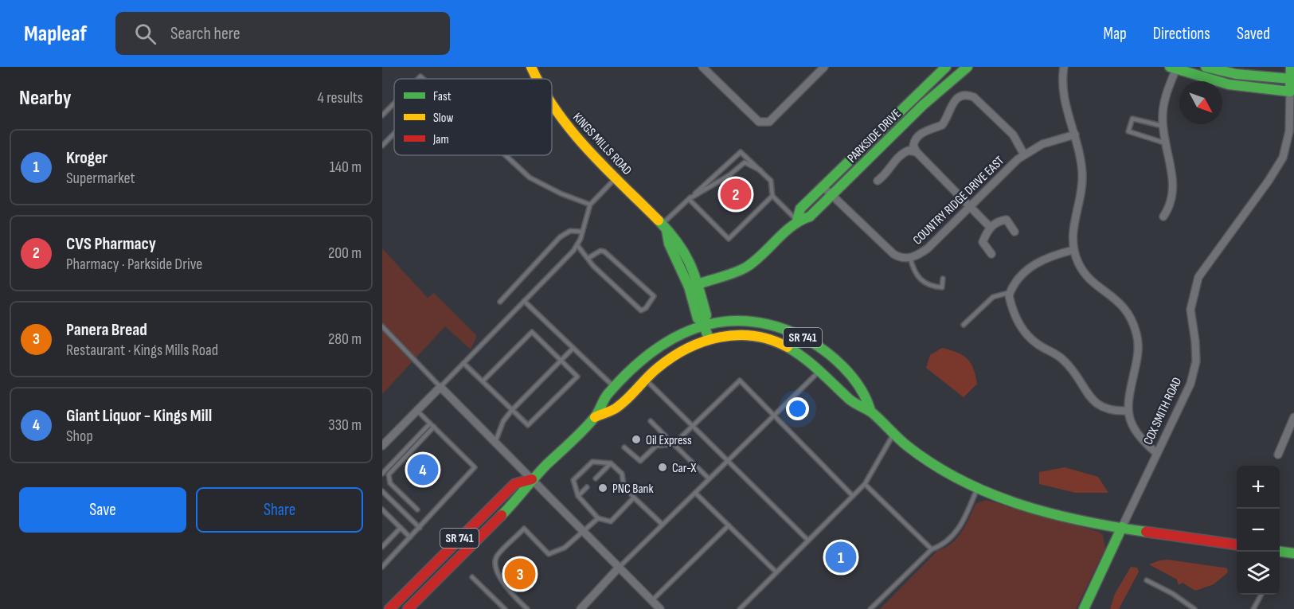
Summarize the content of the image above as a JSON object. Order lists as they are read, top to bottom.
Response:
{
  "streets": {
    "main road": [
      "PARKSIDE DRIVE",
      "KINGS MILLS ROAD",
      "SR 741",
      "COX SMITH ROAD"
    ],
    "street": ["COUNTRY RIDGE DRIVE EAST"]
  },
  "crossings": [
    ["PARKSIDE DRIVE", "KINGS MILLS ROAD"],
    ["PARKSIDE DRIVE", "COUNTRY RIDGE DRIVE EAST"],
    ["KINGS MILLS ROAD", "SR 741"],
    ["SR 741", "COX SMITH ROAD"]
  ],
  "places": ["Oil Express", "Car-X", "PNC Bank"],
  "legend": ["Fast", "Slow", "Jam"],
  "north": "bottom right",
  "page": {
    "header": "Mapleaf",
    "search": "Search here",
    "nav": ["Map", "Directions", "Saved"],
    "heading": ["Nearby", "4 results"],
    "list": [
      {
        "mark": "1",
        "name": "Kroger",
        "note": "Supermarket",
        "value": "140 m"
      },
      {
        "mark": "2",
        "name": "CVS Pharmacy",
        "note": "Pharmacy · Parkside Drive",
        "value": "200 m"
      },
      {
        "mark": "3",
        "name": "Panera Bread",
        "note": "Restaurant · Kings Mills Road",
        "value": "280 m"
      },
      {
        "mark": "4",
        "name": "Giant Liquor - Kings Mill",
        "note": "Shop",
        "value": "330 m"
      }
    ],
    "pins": [
      "2",
      "4",
      "1",
      "3"
    ],
    "map_buttons": ["+", "−"],
    "buttons": ["Save", "Share"]
  }
}
